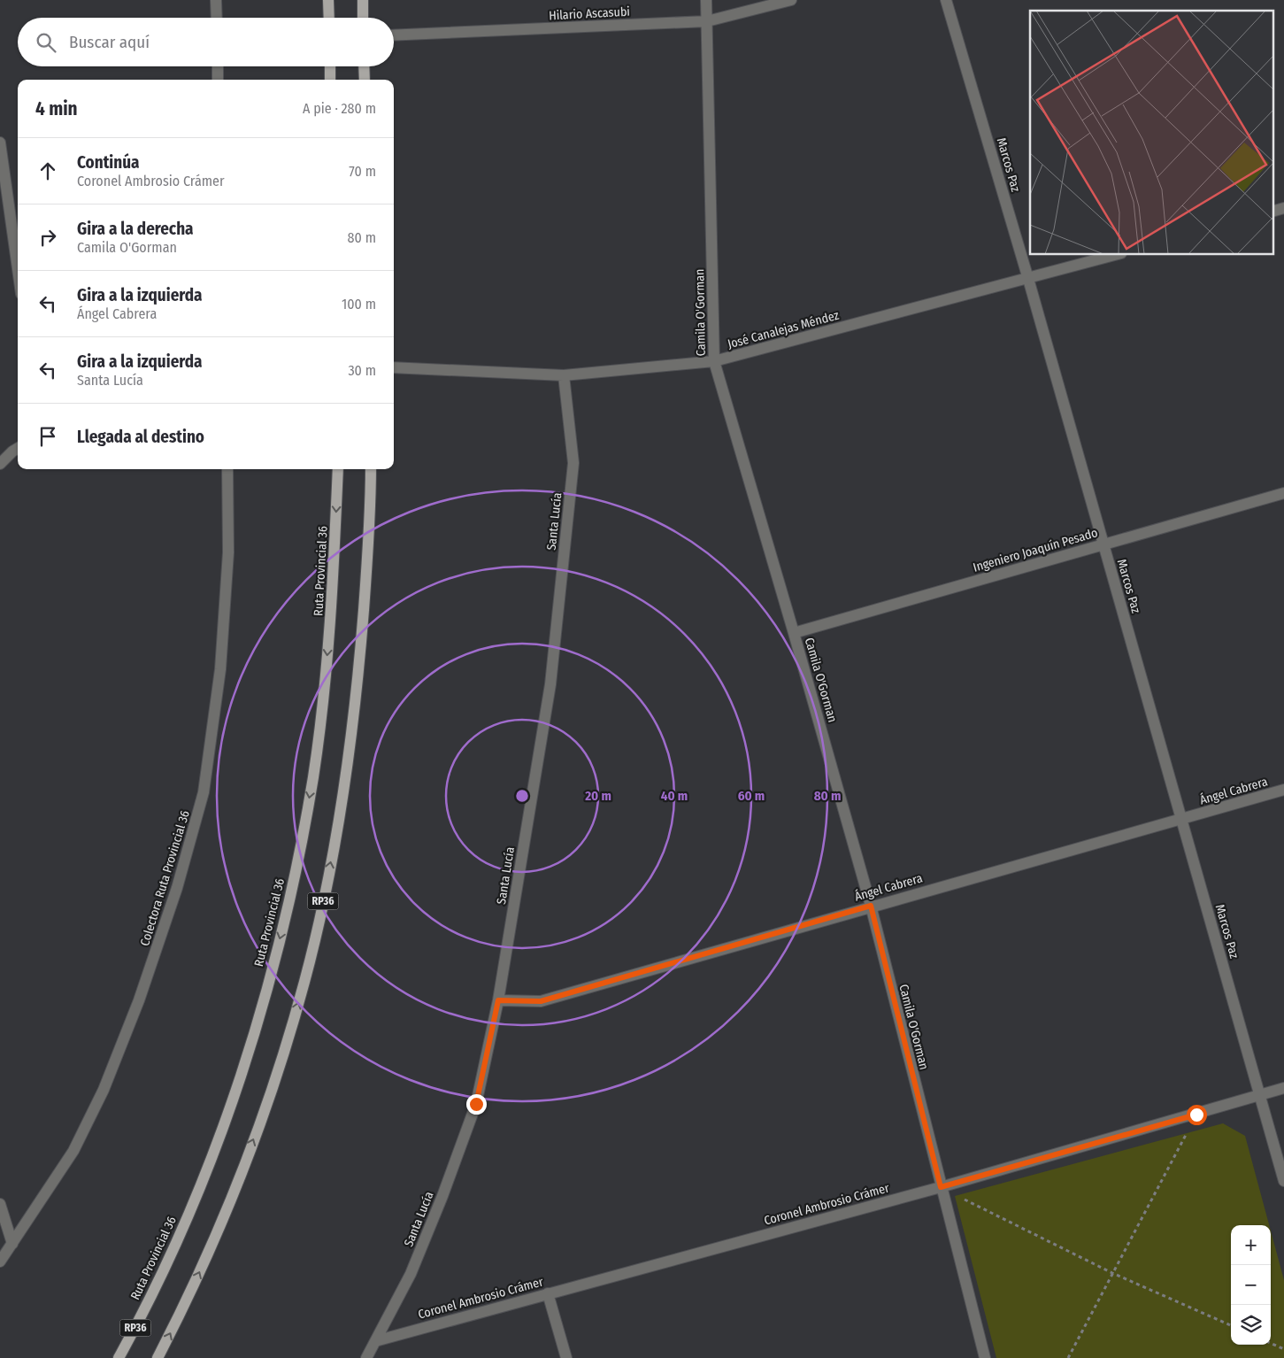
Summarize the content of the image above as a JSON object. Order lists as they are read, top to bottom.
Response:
{
  "streets": {
    "main road": ["Ruta Provincial 36", "RP36"],
    "street": [
      "Hilario Ascasubi",
      "Marcos Paz",
      "Camila O'Gorman",
      "José Canalejas Méndez",
      "Santa Lucía",
      "Ingeniero Joaquín Pesado",
      "Ángel Cabrera",
      "Colectora Ruta Provincial 36",
      "Coronel Ambrosio Crámer"
    ]
  },
  "crossings": [
    ["Hilario Ascasubi", "Camila O'Gorman"],
    ["Marcos Paz", "José Canalejas Méndez"],
    ["Marcos Paz", "Ingeniero Joaquín Pesado"],
    ["Marcos Paz", "Ángel Cabrera"],
    ["Marcos Paz", "Coronel Ambrosio Crámer"],
    ["Camila O'Gorman", "José Canalejas Méndez"],
    ["Camila O'Gorman", "Ingeniero Joaquín Pesado"],
    ["Camila O'Gorman", "Ángel Cabrera"],
    ["Camila O'Gorman", "Coronel Ambrosio Crámer"],
    ["José Canalejas Méndez", "Santa Lucía"],
    ["Santa Lucía", "Ángel Cabrera"],
    ["Santa Lucía", "Coronel Ambrosio Crámer"]
  ],
  "page": {
    "search": "Buscar aquí",
    "heading": ["4 min", "A pie · 280 m"],
    "list": [
      ["Continúa", "Coronel Ambrosio Crámer", "70 m"],
      ["Gira a la derecha", "Camila O'Gorman", "80 m"],
      ["Gira a la izquierda", "Ángel Cabrera", "100 m"],
      ["Gira a la izquierda", "Santa Lucía", "30 m"],
      "Llegada al destino"
    ],
    "map_buttons": ["+", "−"]
  },
  "rings": [
    "20 m",
    "40 m",
    "60 m",
    "80 m"
  ]
}
